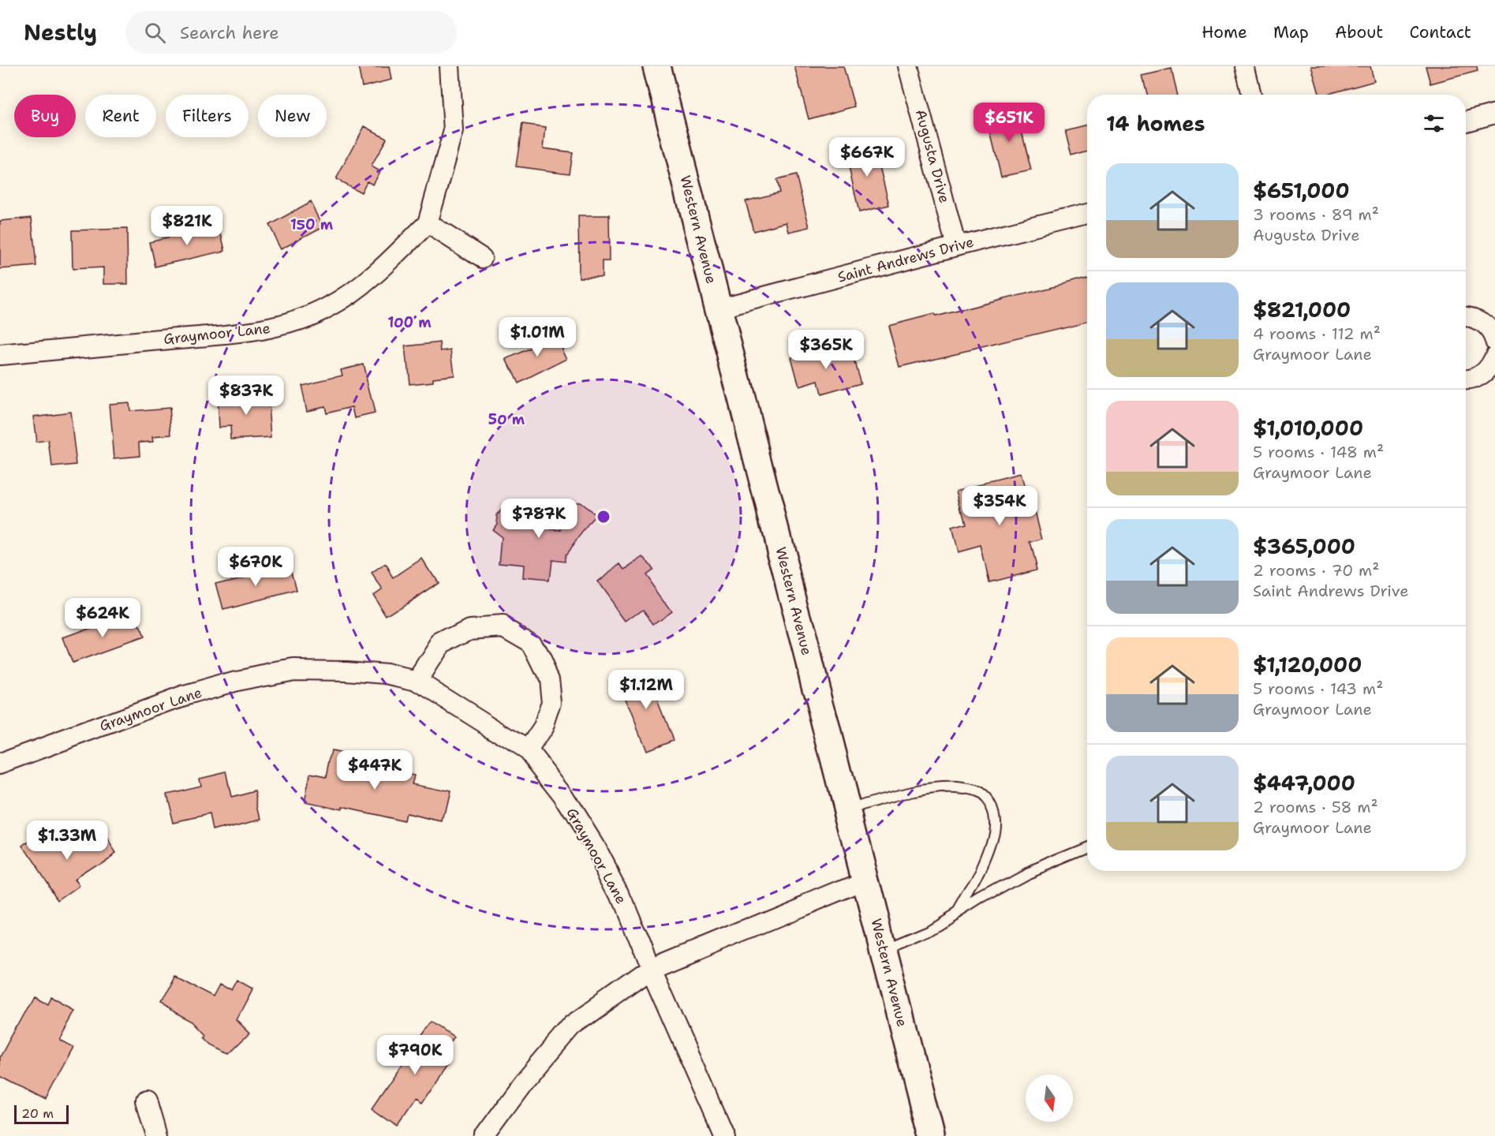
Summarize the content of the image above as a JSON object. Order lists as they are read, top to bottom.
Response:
{
  "streets": {
    "main road": ["Western Avenue"],
    "street": ["Augusta Drive", "Saint Andrews Drive", "Graymoor Lane"]
  },
  "crossings": [
    ["Augusta Drive", "Saint Andrews Drive"],
    ["Western Avenue", "Saint Andrews Drive"]
  ],
  "scale_bar": "20 m",
  "north": "bottom",
  "page": {
    "header": "Nestly",
    "search": "Search here",
    "nav": [
      "Home",
      "Map",
      "About",
      "Contact"
    ],
    "chip": [
      "Buy",
      "Rent",
      "Filters",
      "New"
    ],
    "heading": "14 homes",
    "price": [
      "$651K",
      "$667K",
      "$821K",
      "$1.01M",
      "$365K",
      "$837K",
      "$354K",
      "$787K",
      "$670K",
      "$624K",
      "$1.12M",
      "$447K",
      "$1.33M",
      "$790K"
    ],
    "list": [
      {
        "name": "$651,000",
        "note": "3 rooms · 89 m² · Augusta Drive"
      },
      {
        "name": "$821,000",
        "note": "4 rooms · 112 m² · Graymoor Lane"
      },
      {
        "name": "$1,010,000",
        "note": "5 rooms · 148 m² · Graymoor Lane"
      },
      {
        "name": "$365,000",
        "note": "2 rooms · 70 m² · Saint Andrews Drive"
      },
      {
        "name": "$1,120,000",
        "note": "5 rooms · 143 m² · Graymoor Lane"
      },
      {
        "name": "$447,000",
        "note": "2 rooms · 58 m² · Graymoor Lane"
      }
    ],
    "scale": "20 m"
  },
  "rings": ["150 m", "100 m", "50 m"]
}
